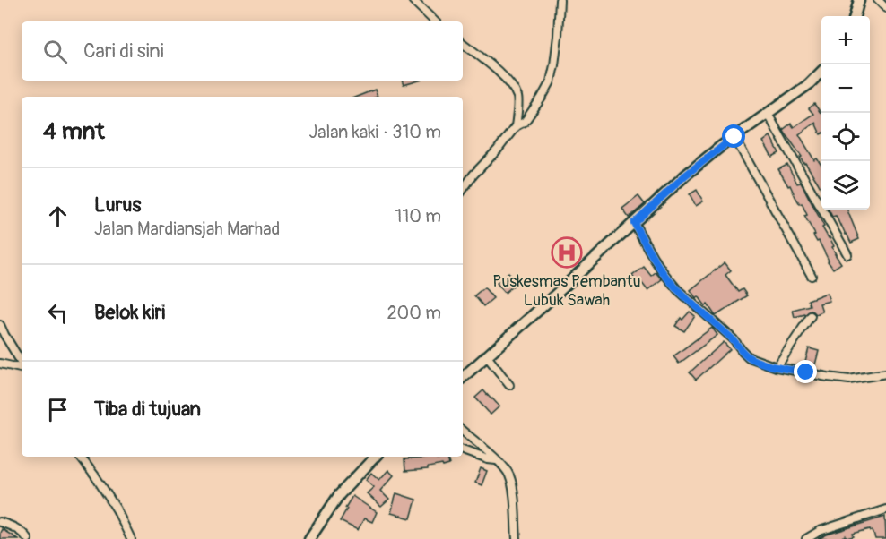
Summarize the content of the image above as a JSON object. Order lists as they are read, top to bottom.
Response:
{
  "places": {
    "hospital": ["Puskesmas Pembantu Lubuk Sawah"]
  },
  "page": {
    "map_buttons": ["+", "−"],
    "search": "Cari di sini",
    "heading": ["4 mnt", "Jalan kaki · 310 m"],
    "list": [
      ["Lurus", "Jalan Mardiansjah Marhad", "110 m"],
      ["Belok kiri", "200 m"],
      "Tiba di tujuan"
    ]
  }
}
